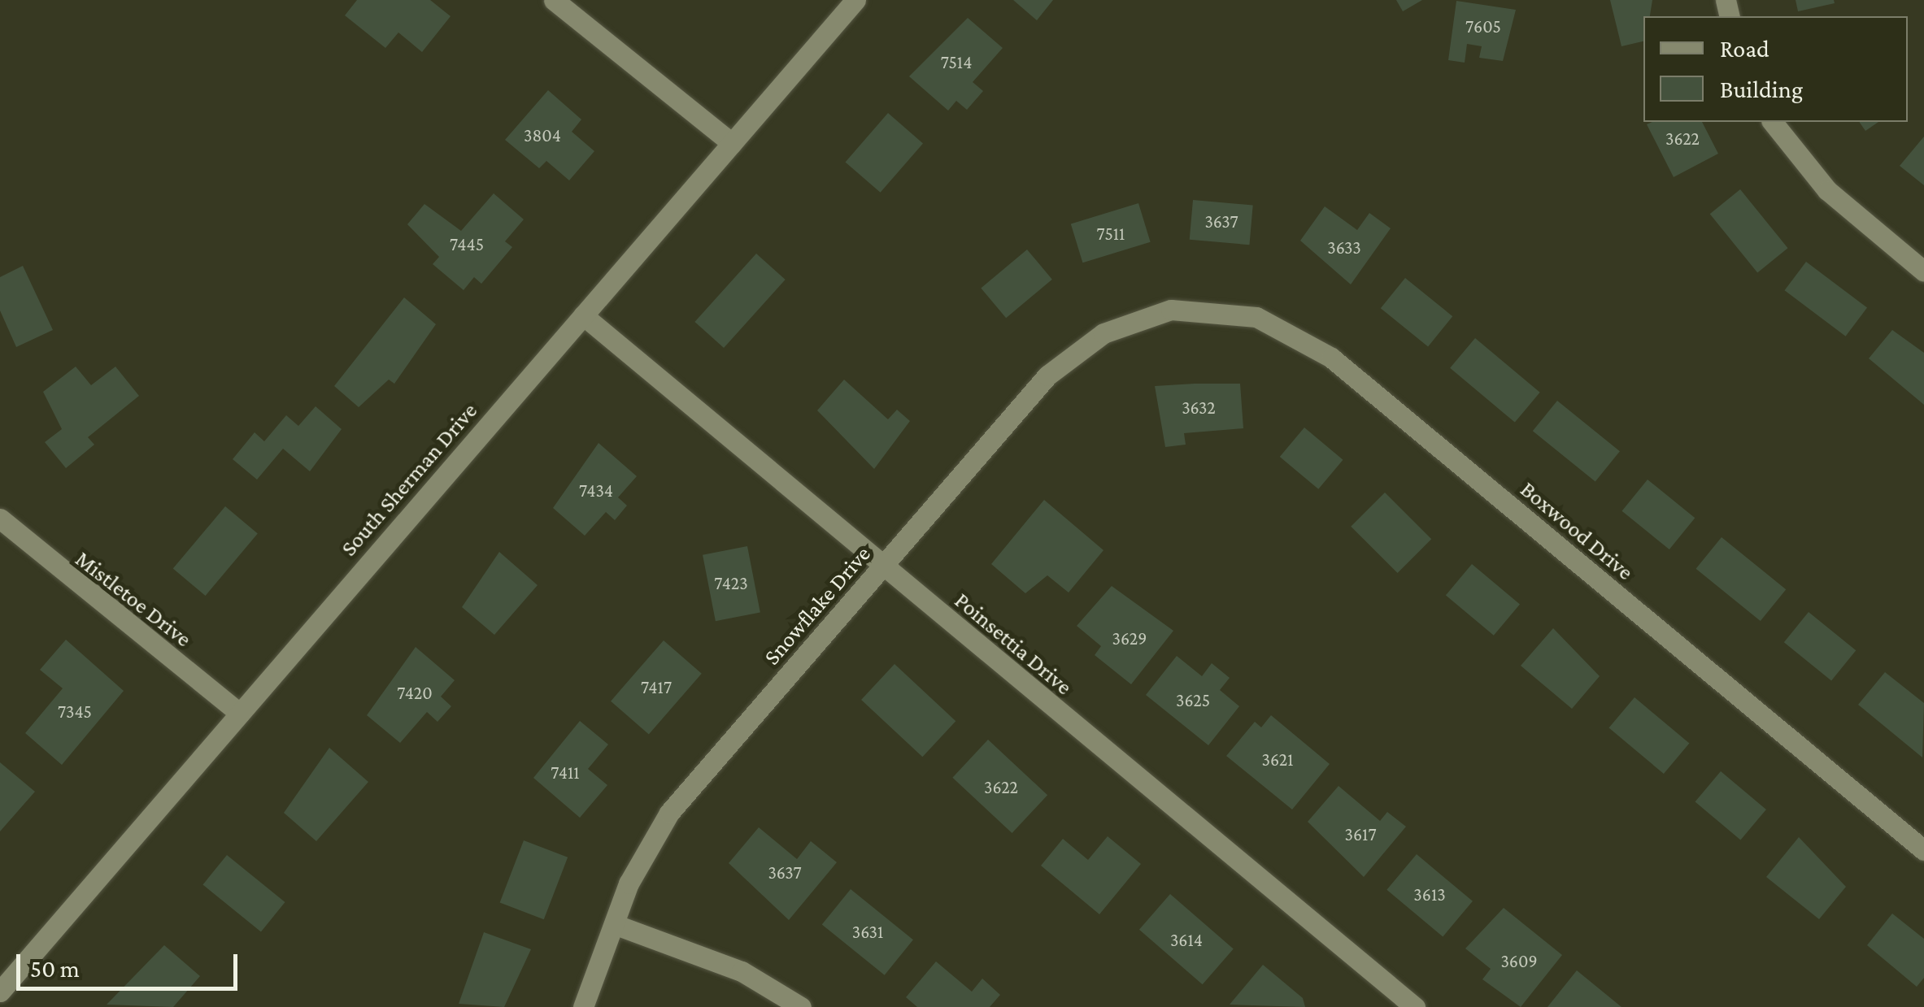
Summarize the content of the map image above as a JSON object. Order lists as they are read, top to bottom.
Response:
{
  "streets": {
    "street": [
      "South Sherman Drive",
      "Boxwood Drive",
      "Mistletoe Drive",
      "Snowflake Drive",
      "Poinsettia Drive"
    ]
  },
  "crossings": [
    ["South Sherman Drive", "Mistletoe Drive"],
    ["South Sherman Drive", "Poinsettia Drive"],
    ["Boxwood Drive", "Snowflake Drive"],
    ["Snowflake Drive", "Poinsettia Drive"]
  ],
  "house_numbers": [
    "7605",
    "7514",
    "3804",
    "3622",
    "3637",
    "7511",
    "7445",
    "3633",
    "3632",
    "7434",
    "7423",
    "3629",
    "7417",
    "7420",
    "3625",
    "7345",
    "3621",
    "7411",
    "3622",
    "3617",
    "3637",
    "3613",
    "3631",
    "3614",
    "3609"
  ],
  "legend": ["Road", "Building"],
  "scale_bar": "50 m"
}
